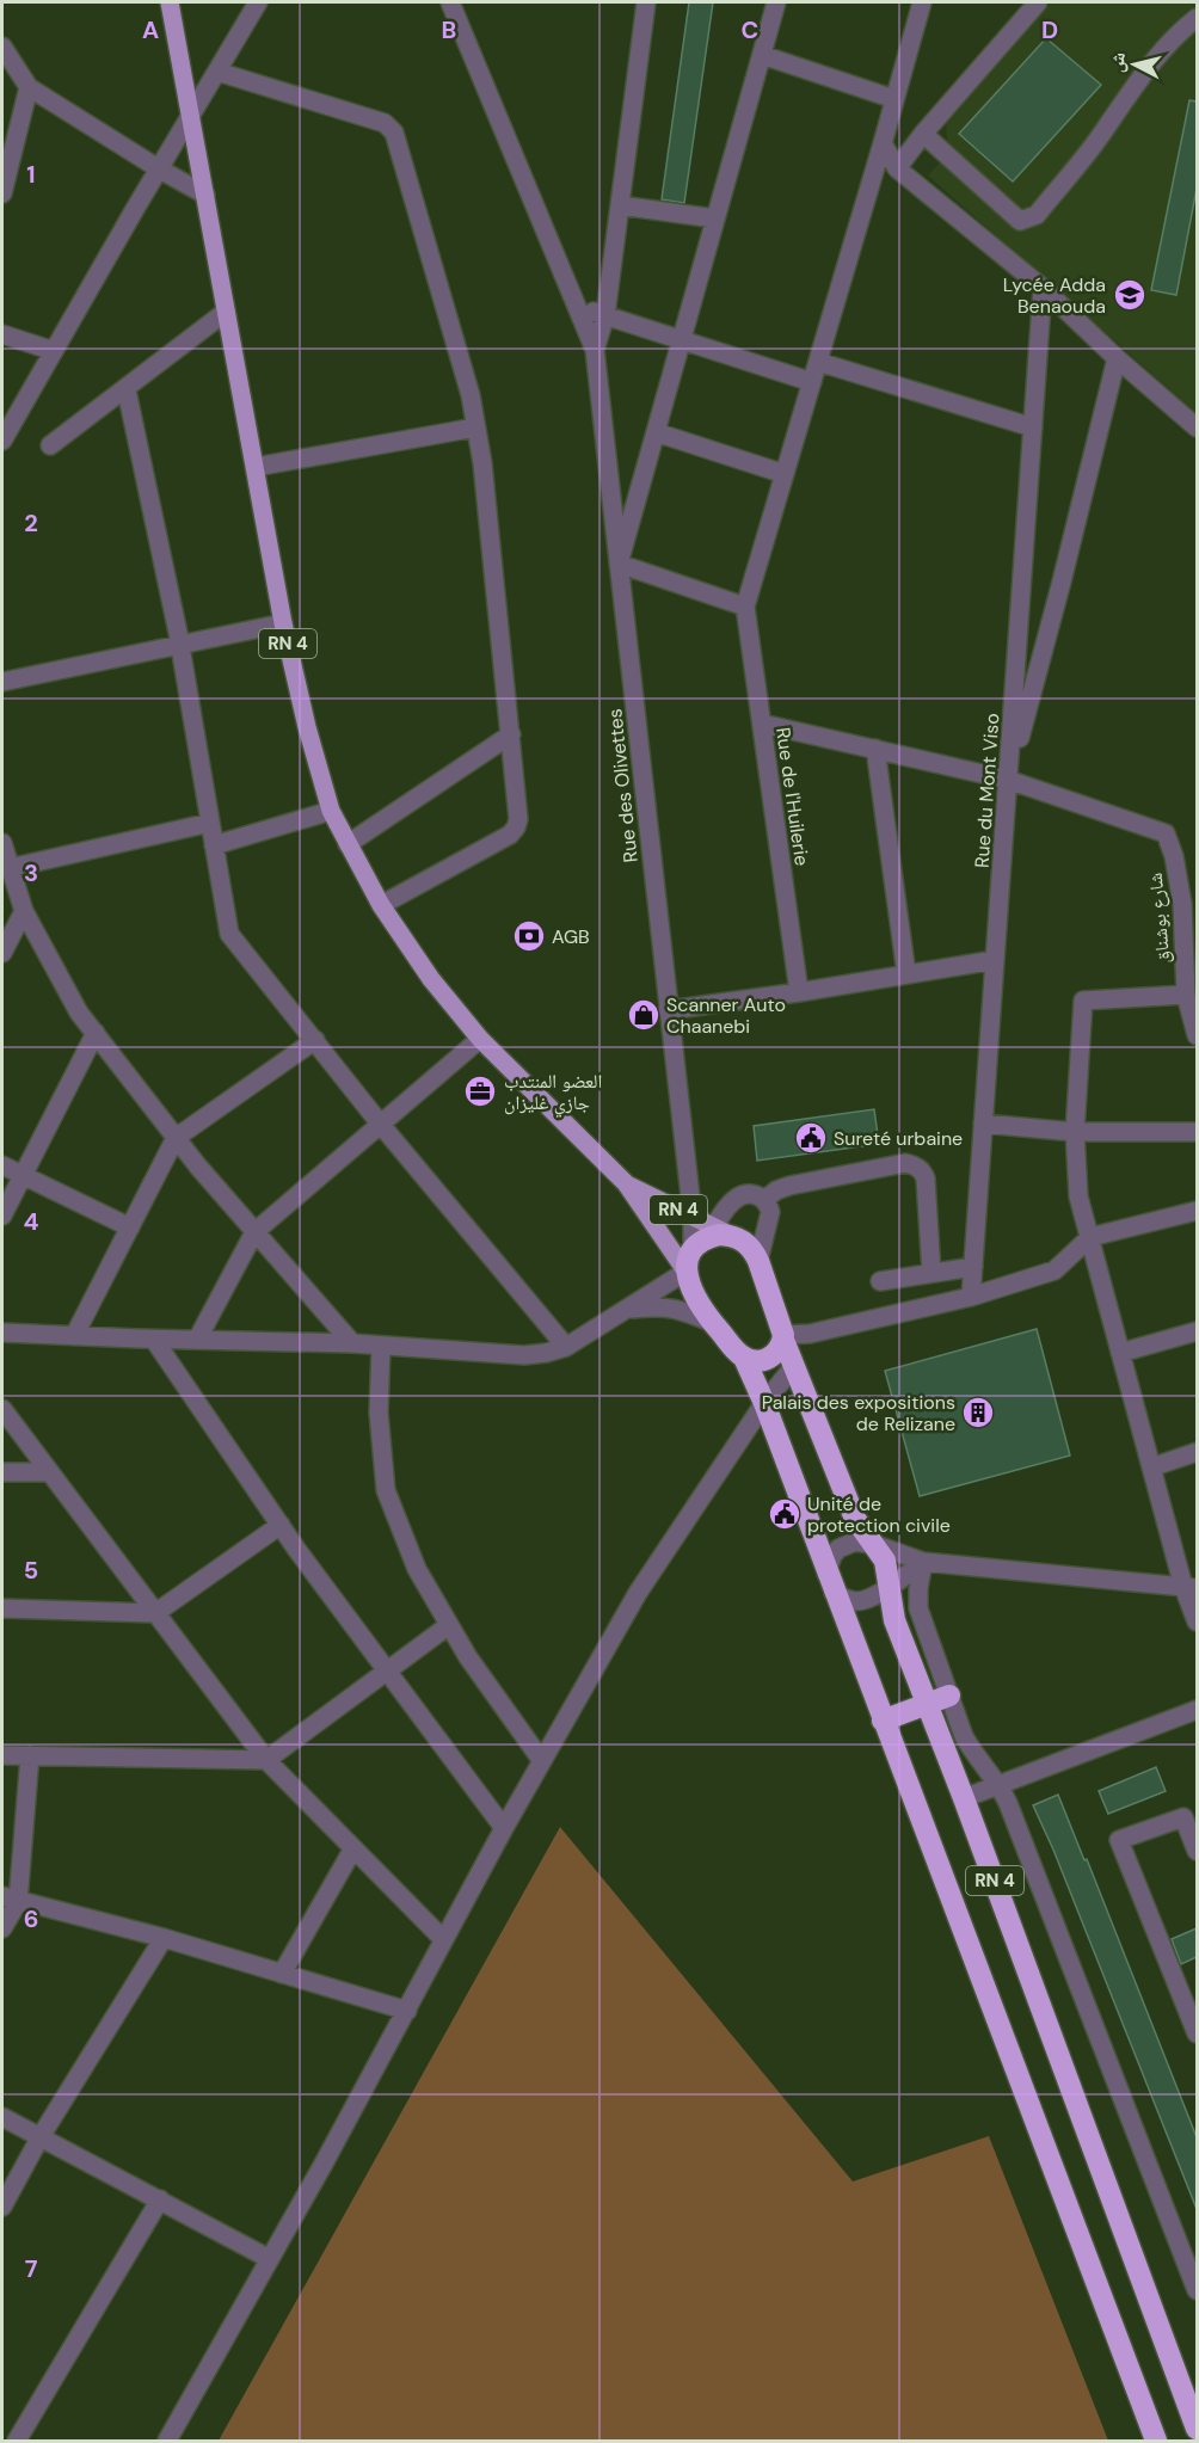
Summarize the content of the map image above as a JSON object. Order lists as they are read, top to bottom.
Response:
{
  "streets": {
    "highway": ["RN 4"],
    "street": [
      "Rue des Olivettes",
      "Rue du Mont Viso",
      "Rue de l'Huilerie",
      "شارع بوشناق"
    ]
  },
  "crossings": [
    ["RN 4", "Rue des Olivettes"],
    ["Rue du Mont Viso", "شارع بوشناق"]
  ],
  "places": {
    "school or university": ["Lycée Adda Benaouda"],
    "bank": ["AGB"],
    "shop": ["Scanner Auto Chaanebi"],
    "office": ["العضو المنتدب جازي غليزان"],
    "public building": ["Sureté urbaine", "Unité de protection civile"],
    "building": ["Palais des expositions de Relizane"]
  },
  "north": "left",
  "grid": {
    "columns": [
      "A",
      "B",
      "C",
      "D"
    ],
    "rows": [
      "1",
      "2",
      "3",
      "4",
      "5",
      "6",
      "7"
    ]
  }
}
